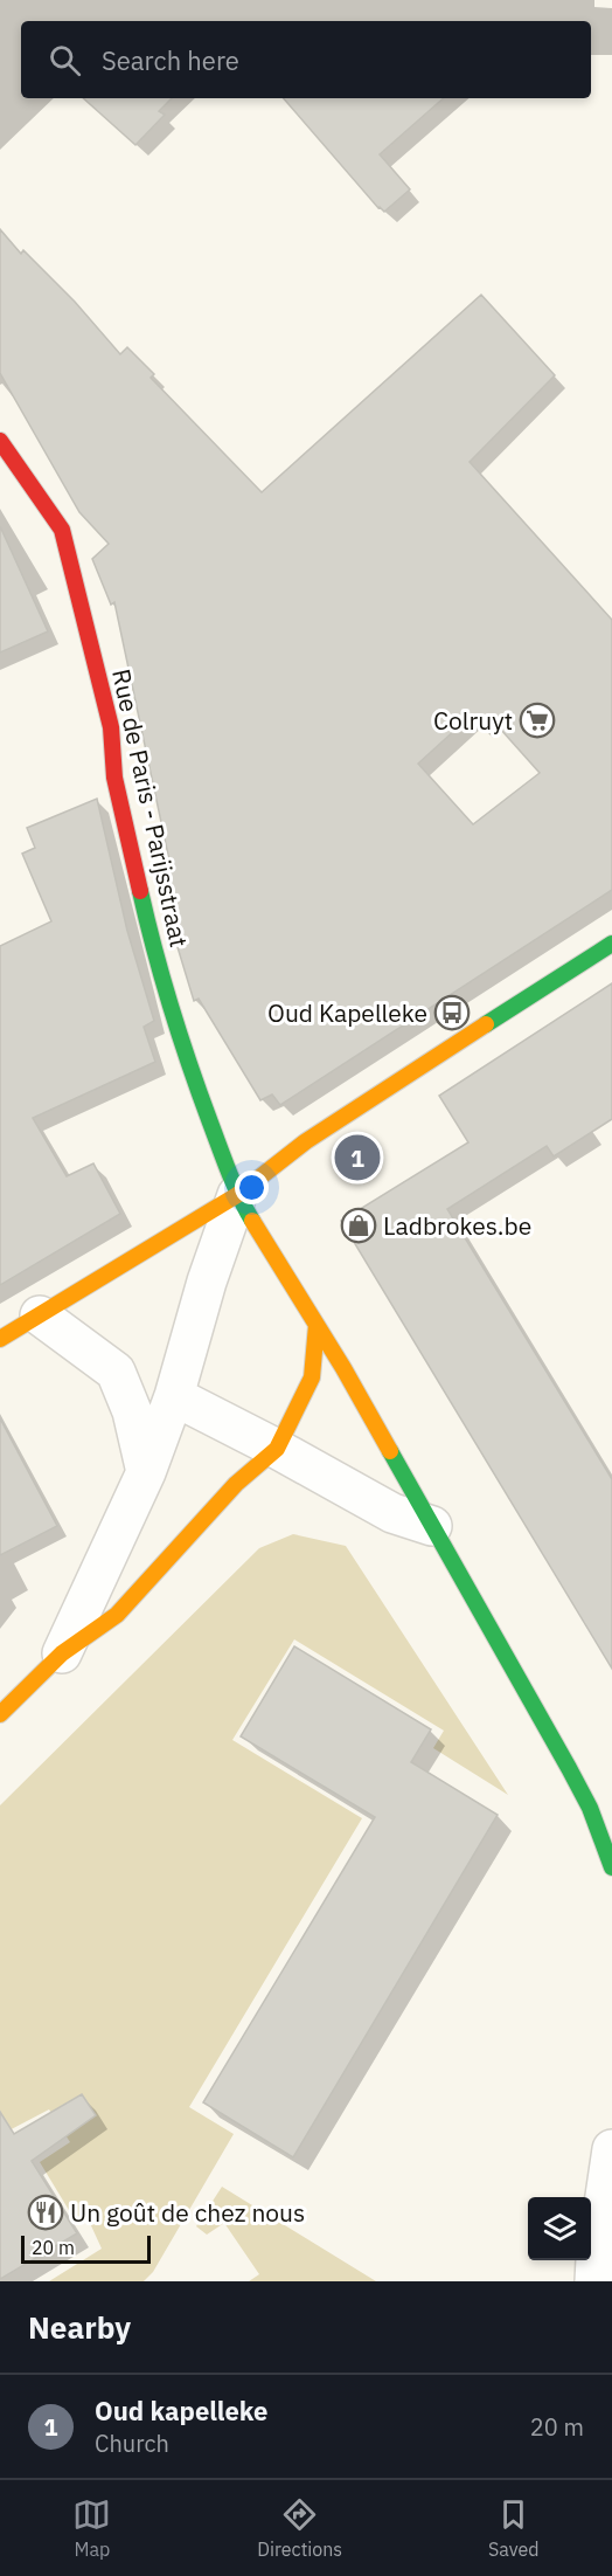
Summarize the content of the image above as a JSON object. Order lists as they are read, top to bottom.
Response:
{
  "streets": {
    "street": ["Rue de Paris - Parijsstraat"]
  },
  "places": {
    "supermarket": ["Colruyt"],
    "bus stop": ["Oud Kapelleke"],
    "shop": ["Ladbrokes.be"],
    "restaurant": ["Un goût de chez nous"]
  },
  "scale_bar": "20 m",
  "page": {
    "search": "Search here",
    "pins": "1",
    "scale": "20 m",
    "heading": "Nearby",
    "list": [
      {
        "mark": "1",
        "name": "Oud kapelleke",
        "note": "Church",
        "value": "20 m"
      }
    ],
    "nav": ["Map", "Directions", "Saved"]
  }
}
